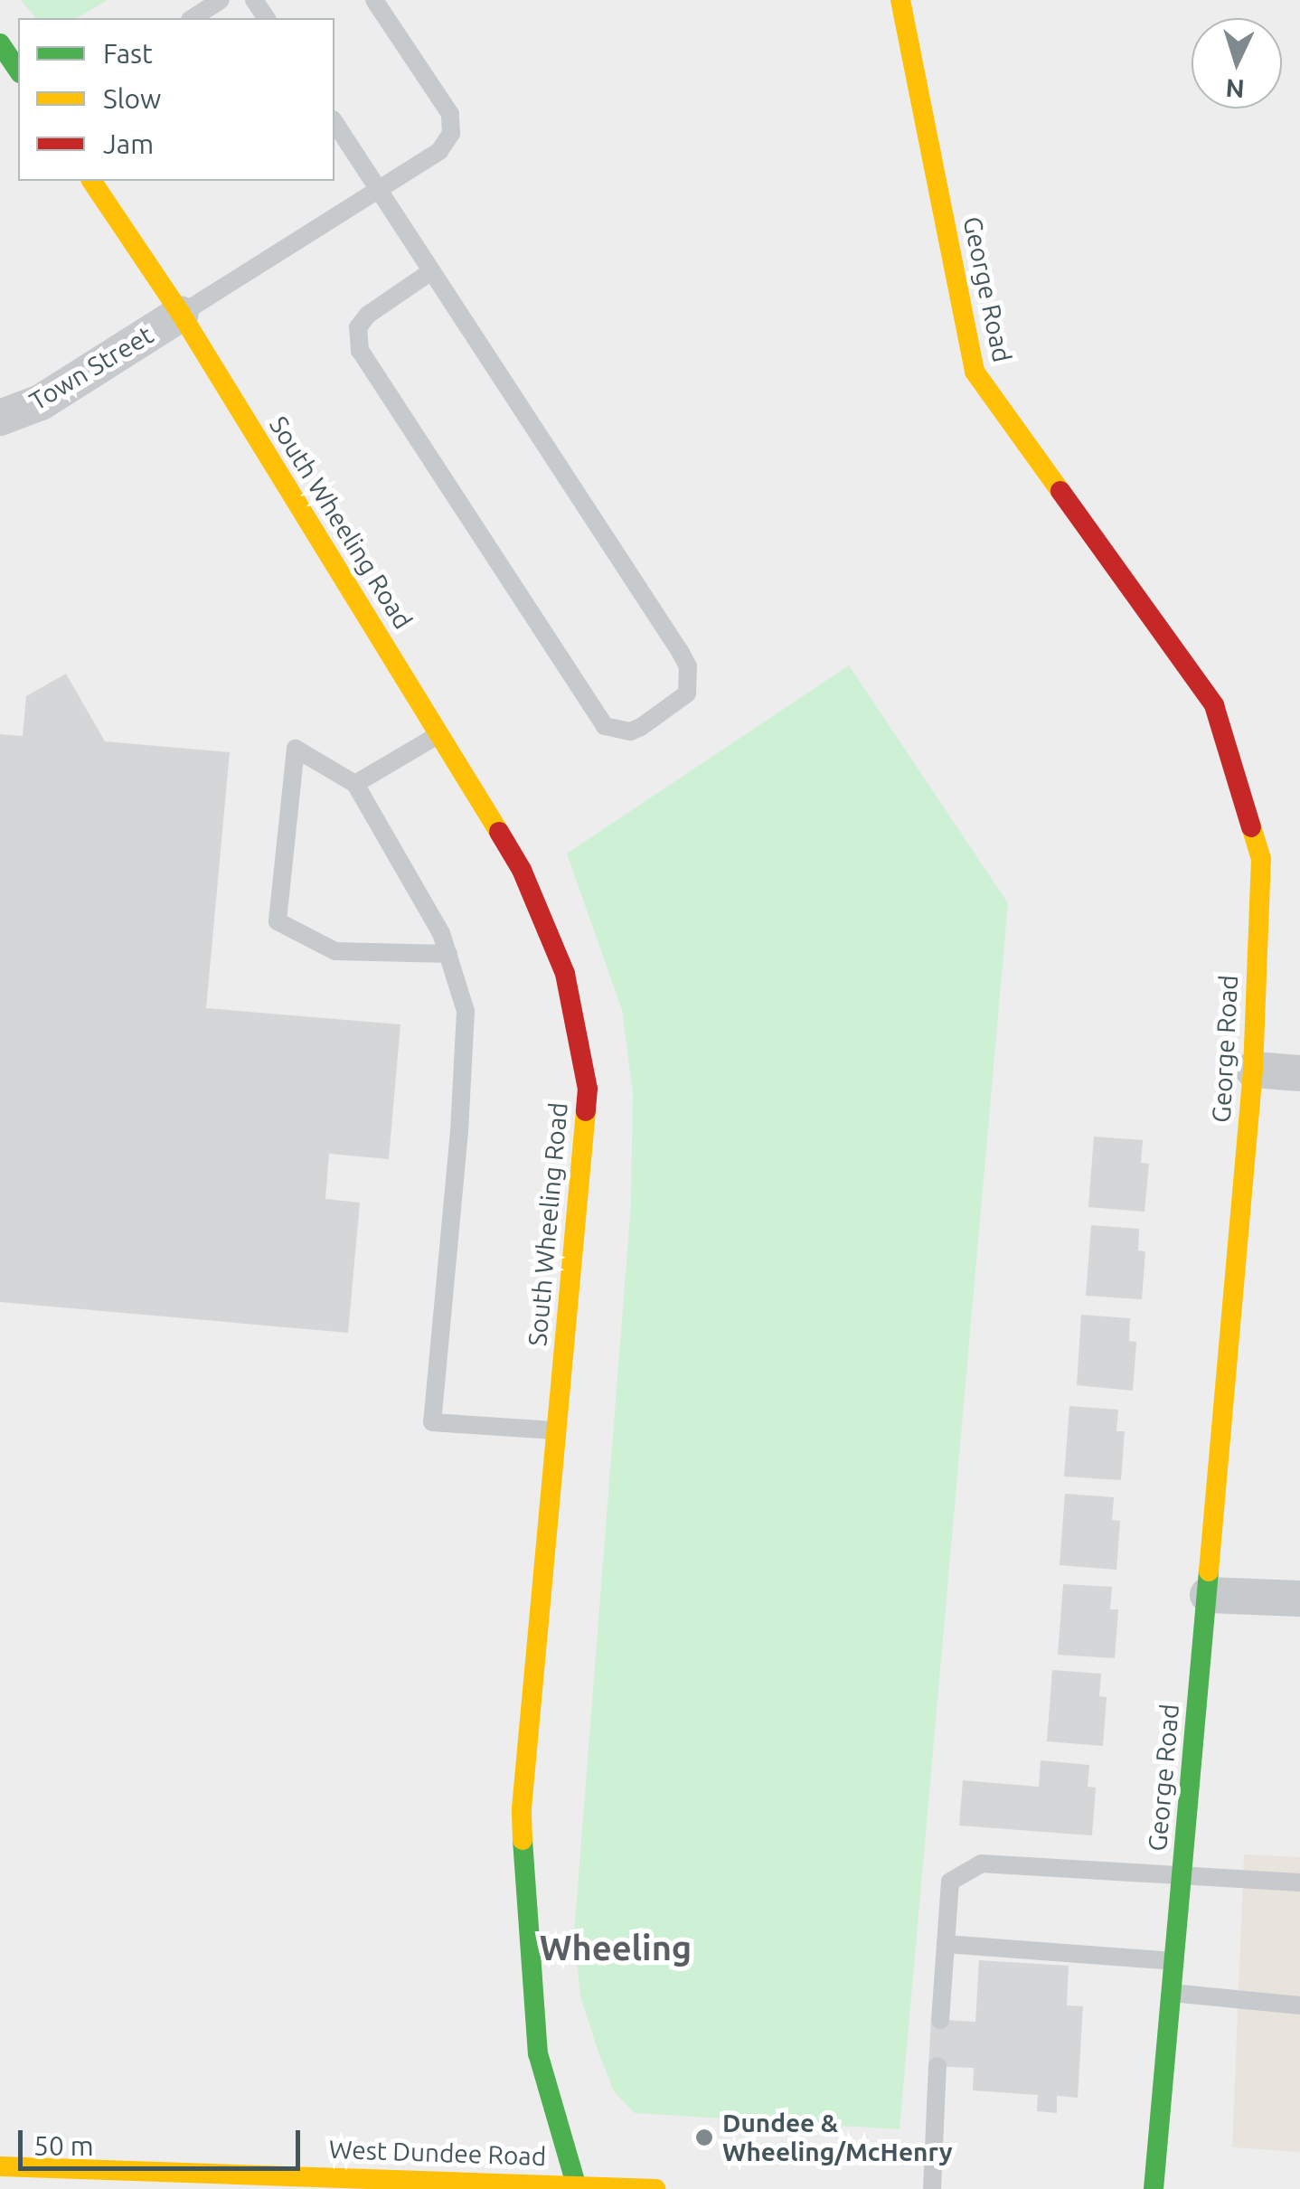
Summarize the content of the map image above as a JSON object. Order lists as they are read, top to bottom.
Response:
{
  "streets": {
    "main road": ["George Road", "South Wheeling Road", "West Dundee Road"],
    "street": ["Town Street"]
  },
  "crossings": [
    ["Town Street", "South Wheeling Road"],
    ["South Wheeling Road", "West Dundee Road"]
  ],
  "districts": ["Wheeling"],
  "places": ["Dundee & Wheeling/McHenry"],
  "legend": ["Fast", "Slow", "Jam"],
  "scale_bar": "50 m",
  "north": "bottom"
}
